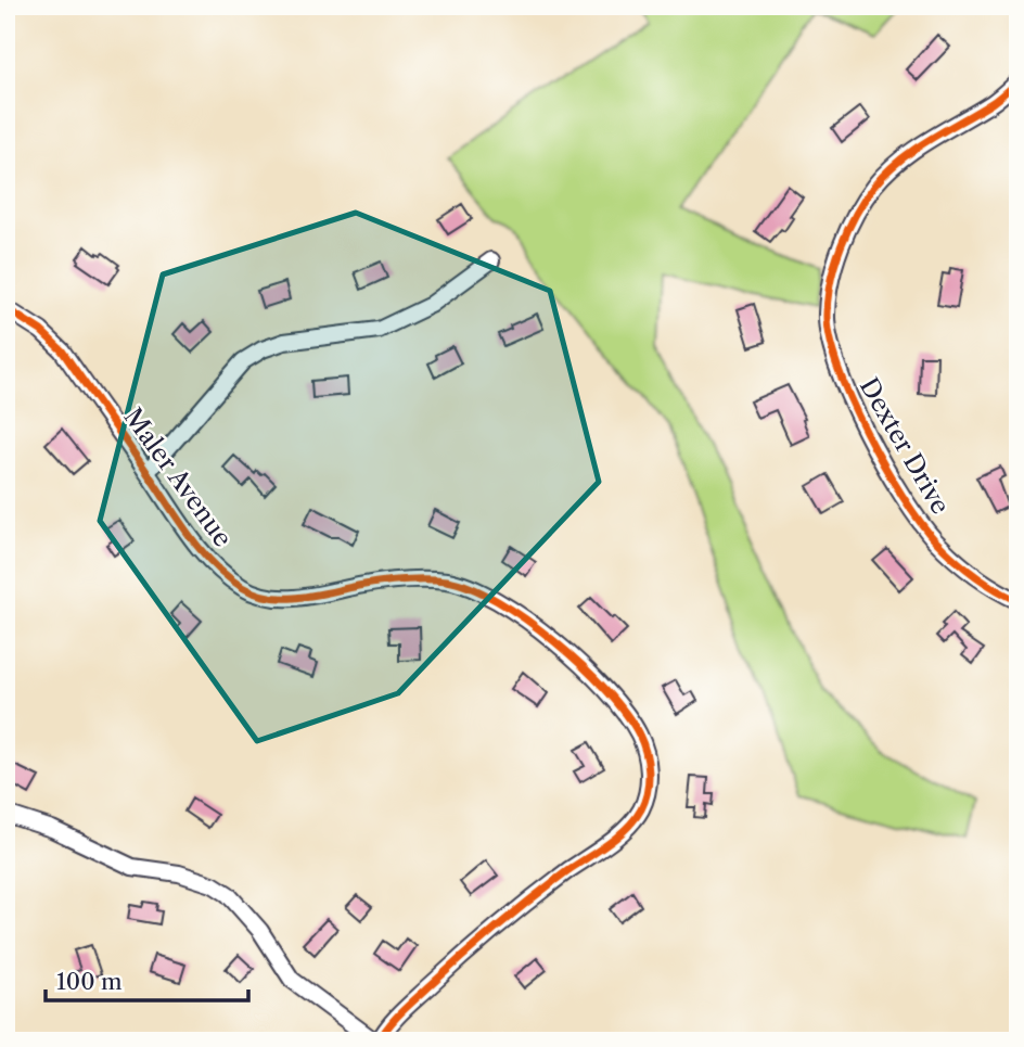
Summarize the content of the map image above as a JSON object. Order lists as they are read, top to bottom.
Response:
{
  "streets": {
    "street": ["Dexter Drive", "Maler Avenue"]
  },
  "scale_bar": "100 m"
}
